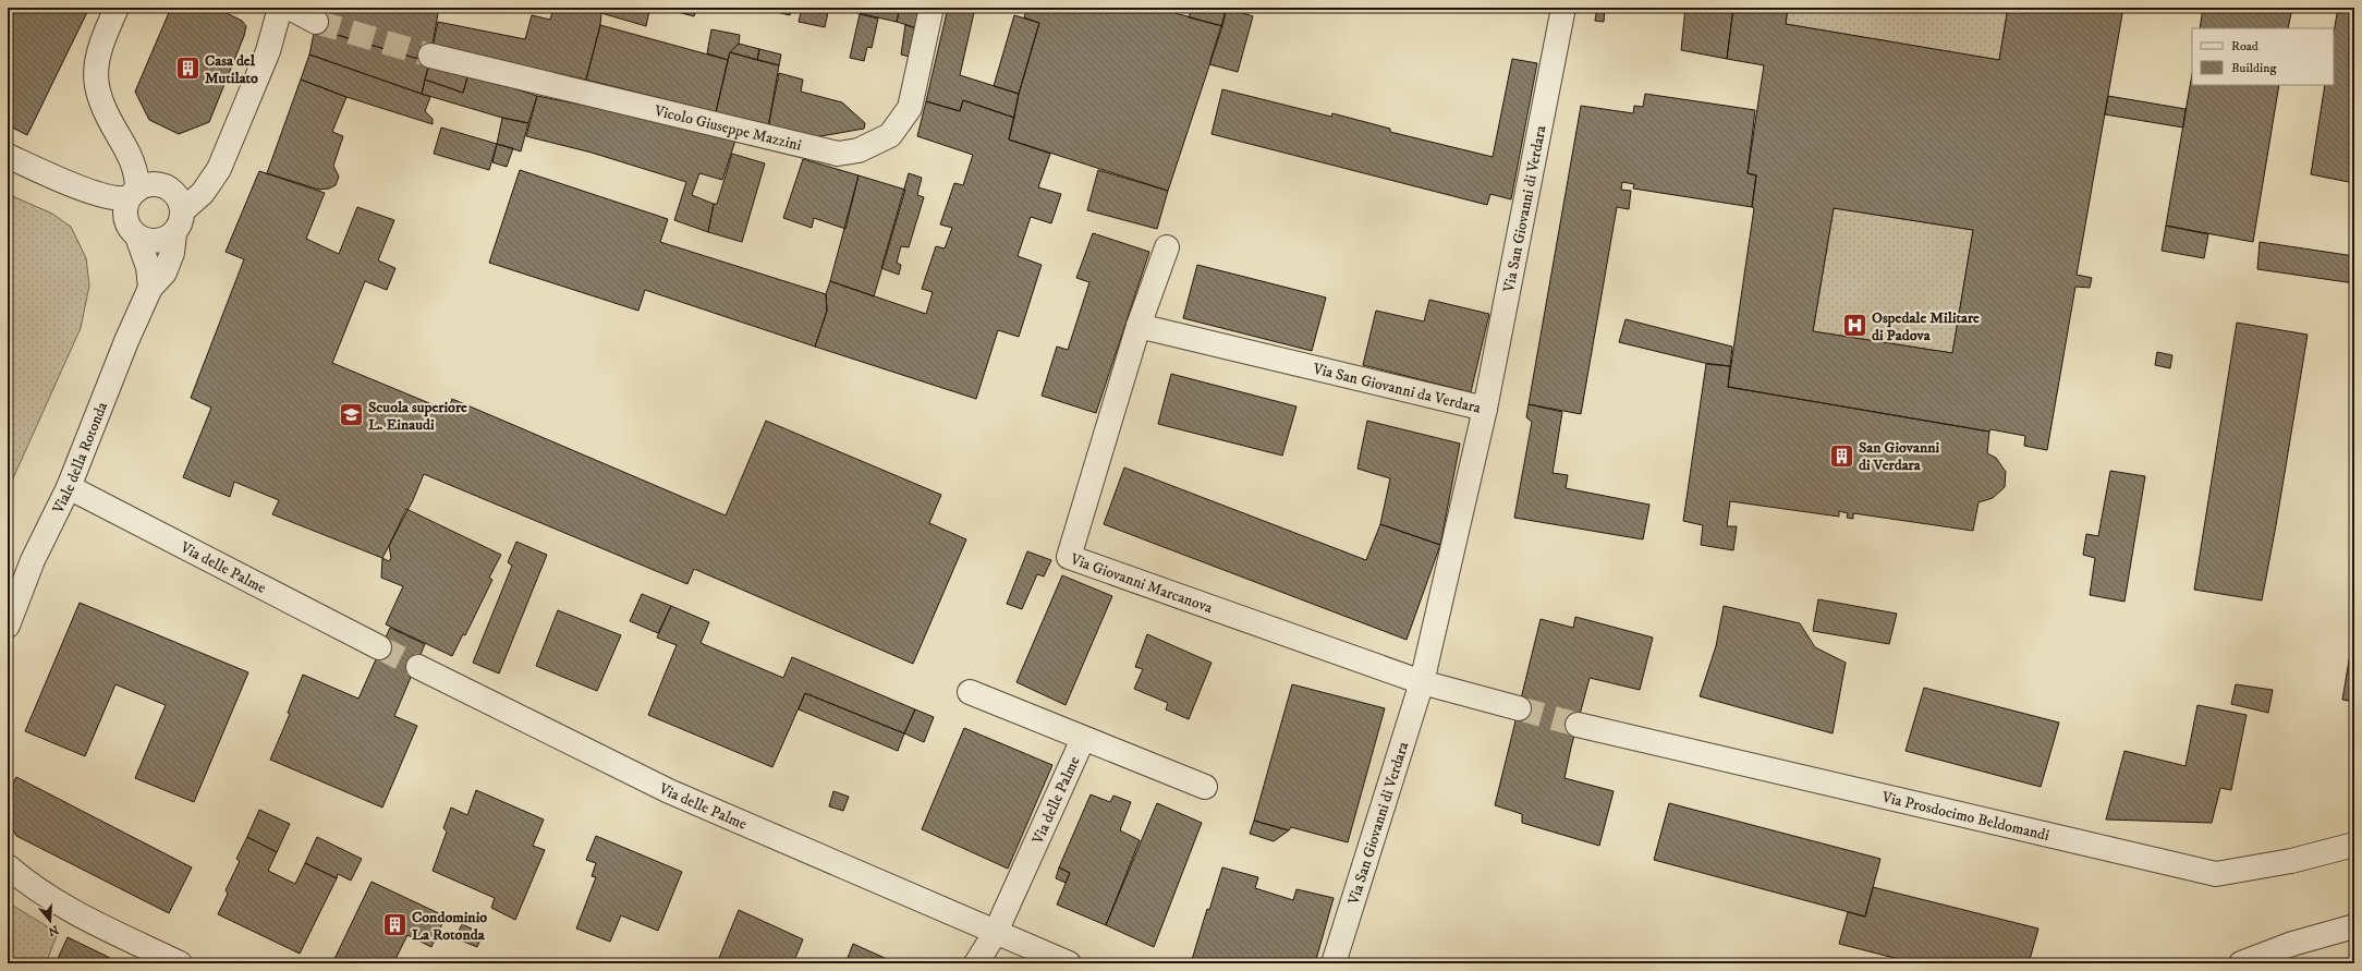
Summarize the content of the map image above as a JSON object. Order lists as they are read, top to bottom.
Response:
{
  "streets": {
    "street": [
      "Vicolo Giuseppe Mazzini",
      "Via San Giovanni di Verdara",
      "Via San Giovanni da Verdara",
      "Viale della Rotonda",
      "Via delle Palme",
      "Via Giovanni Marcanova",
      "Via Prosdocimo Beldomandi"
    ]
  },
  "crossings": [
    ["Via San Giovanni di Verdara", "Via San Giovanni da Verdara"],
    ["Via San Giovanni di Verdara", "Via Giovanni Marcanova"],
    ["Via San Giovanni da Verdara", "Via Giovanni Marcanova"],
    ["Viale della Rotonda", "Via delle Palme"]
  ],
  "places": {
    "building": ["Casa del Mutilato", "San Giovanni di Verdara", "Condominio La Rotonda"],
    "hospital": ["Ospedale Militare di Padova"],
    "school or university": ["Scuola superiore L. Einaudi"]
  },
  "legend": ["Road", "Building"],
  "north": "bottom"
}
